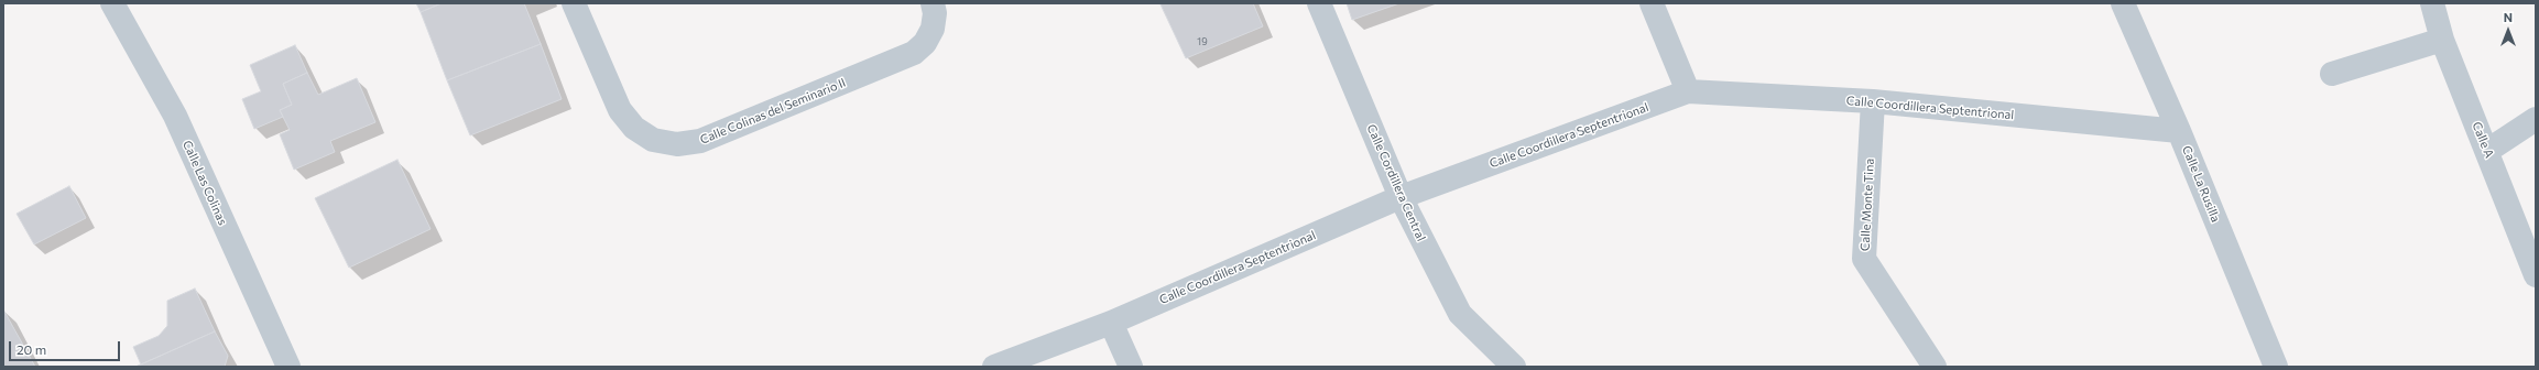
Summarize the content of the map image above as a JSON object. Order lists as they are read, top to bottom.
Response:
{
  "streets": {
    "street": [
      "Calle Coordillera Septentrional",
      "Calle Colinas del Seminario II",
      "Calle A",
      "Calle Las Colinas",
      "Calle Cordillera Central",
      "Calle La Rusilla",
      "Calle Monte Tina"
    ]
  },
  "crossings": [
    ["Calle Coordillera Septentrional", "Calle Cordillera Central"],
    ["Calle Coordillera Septentrional", "Calle La Rusilla"],
    ["Calle Coordillera Septentrional", "Calle Monte Tina"]
  ],
  "house_numbers": ["19"],
  "scale_bar": "20 m",
  "north": "top"
}
